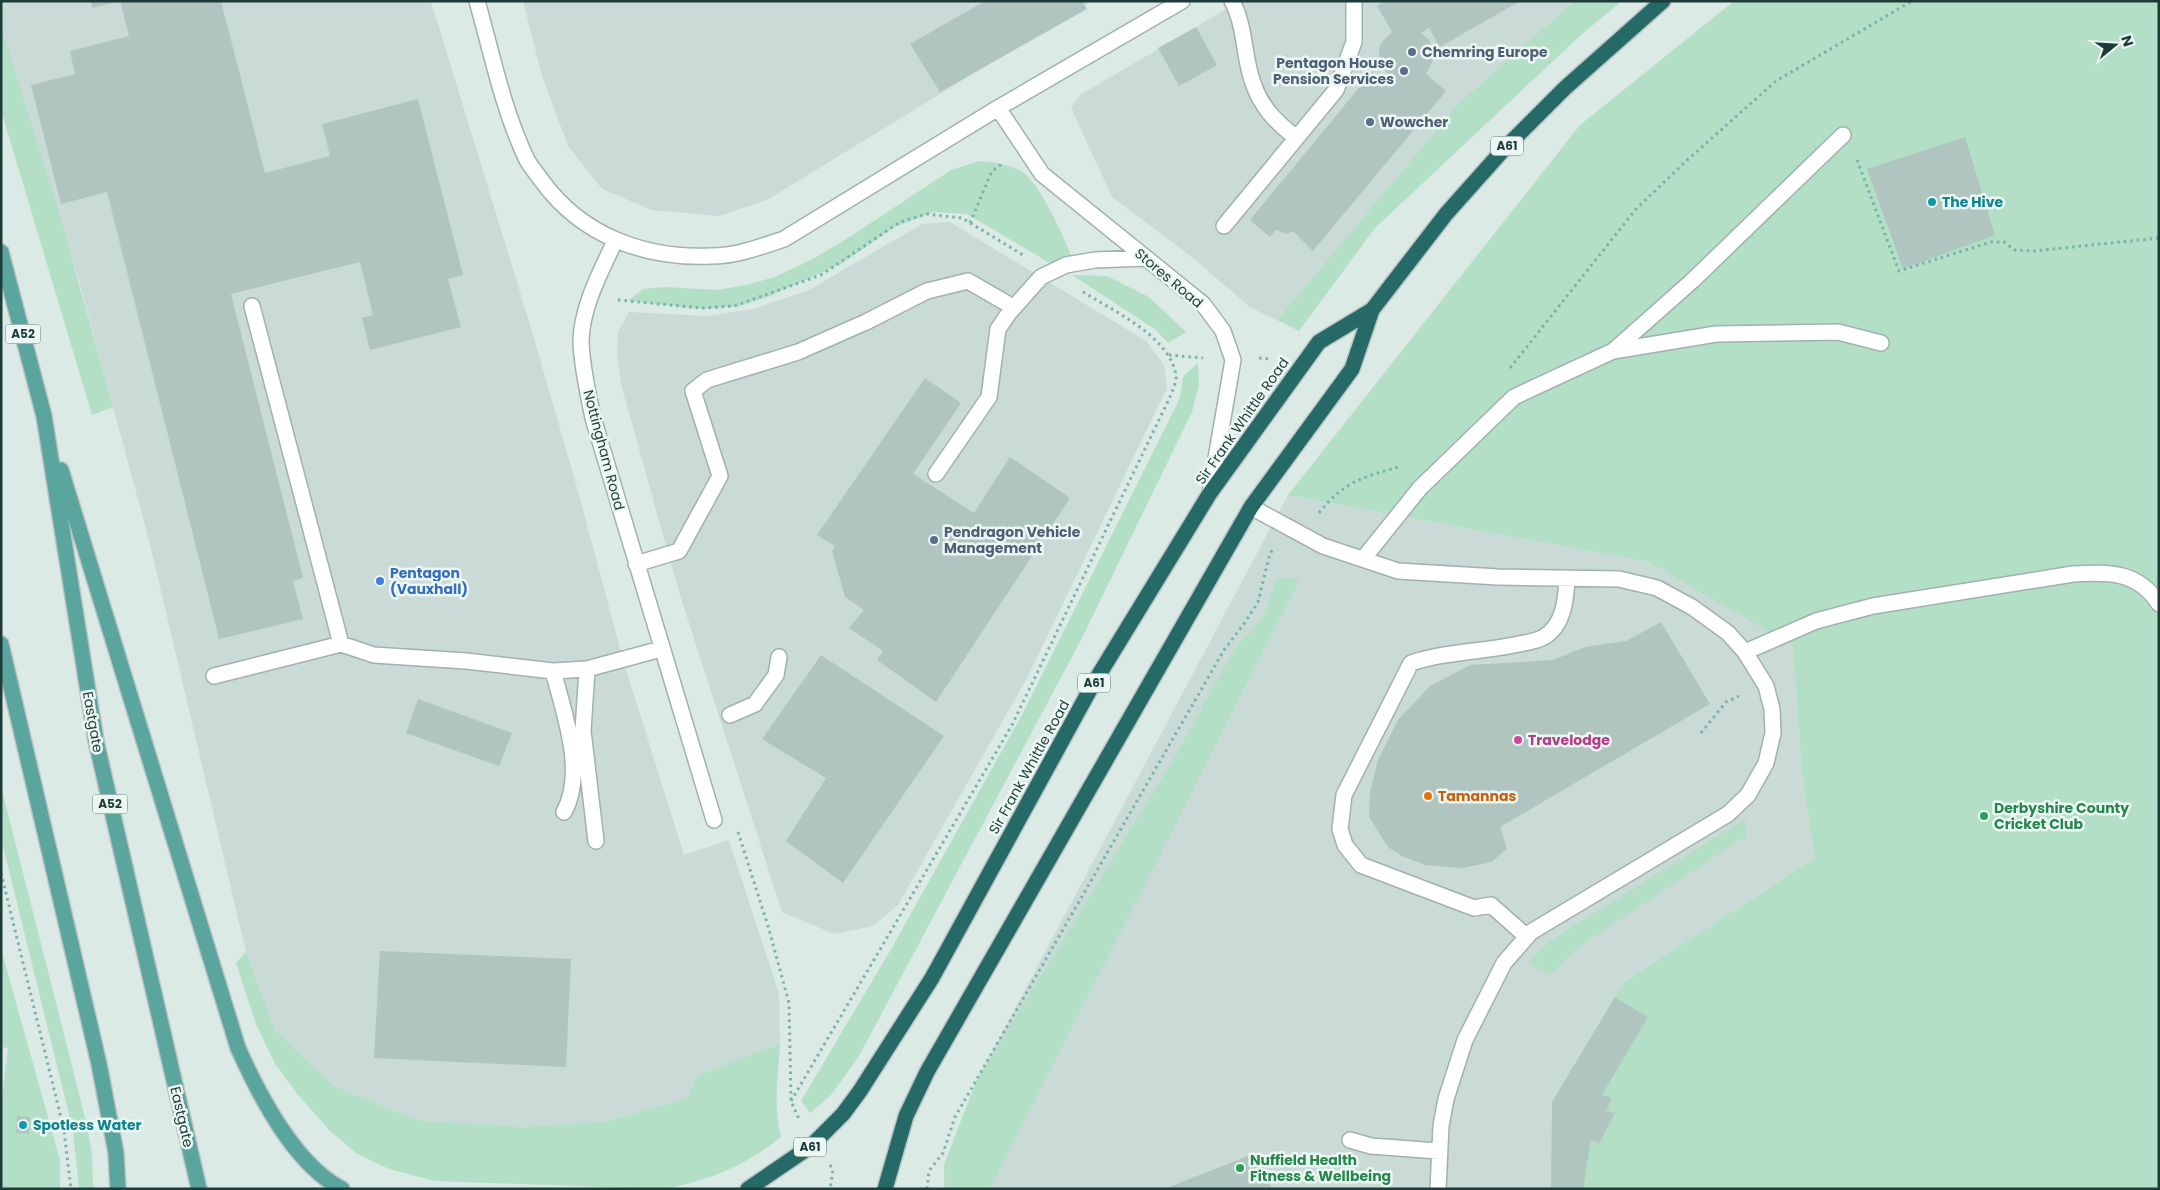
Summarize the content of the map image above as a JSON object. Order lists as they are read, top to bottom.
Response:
{
  "streets": {
    "highway": ["A61", "Sir Frank Whittle Road"],
    "main road": ["A52", "Eastgate"],
    "street": ["Stores Road", "Nottingham Road"]
  },
  "crossings": [
    ["Stores Road", "Sir Frank Whittle Road"]
  ],
  "places": [
    "Chemring Europe",
    "Pentagon House Pension Services",
    "Wowcher",
    "The Hive",
    "Pendragon Vehicle Management",
    "Pentagon (Vauxhall)",
    "Travelodge",
    "Tamannas",
    "Derbyshire County Cricket Club",
    "Spotless Water",
    "Nuffield Health Fitness & Wellbeing"
  ],
  "north": "right"
}
